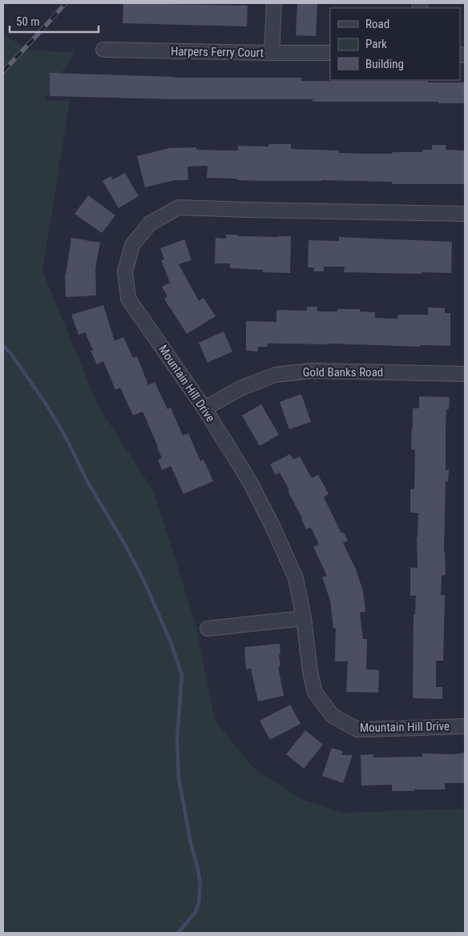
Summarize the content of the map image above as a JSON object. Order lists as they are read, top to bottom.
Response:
{
  "streets": {
    "street": ["Harpers Ferry Court", "Gold Banks Road", "Mountain Hill Drive"]
  },
  "crossings": [
    ["Gold Banks Road", "Mountain Hill Drive"]
  ],
  "legend": ["Road", "Park", "Building"],
  "scale_bar": "50 m"
}
